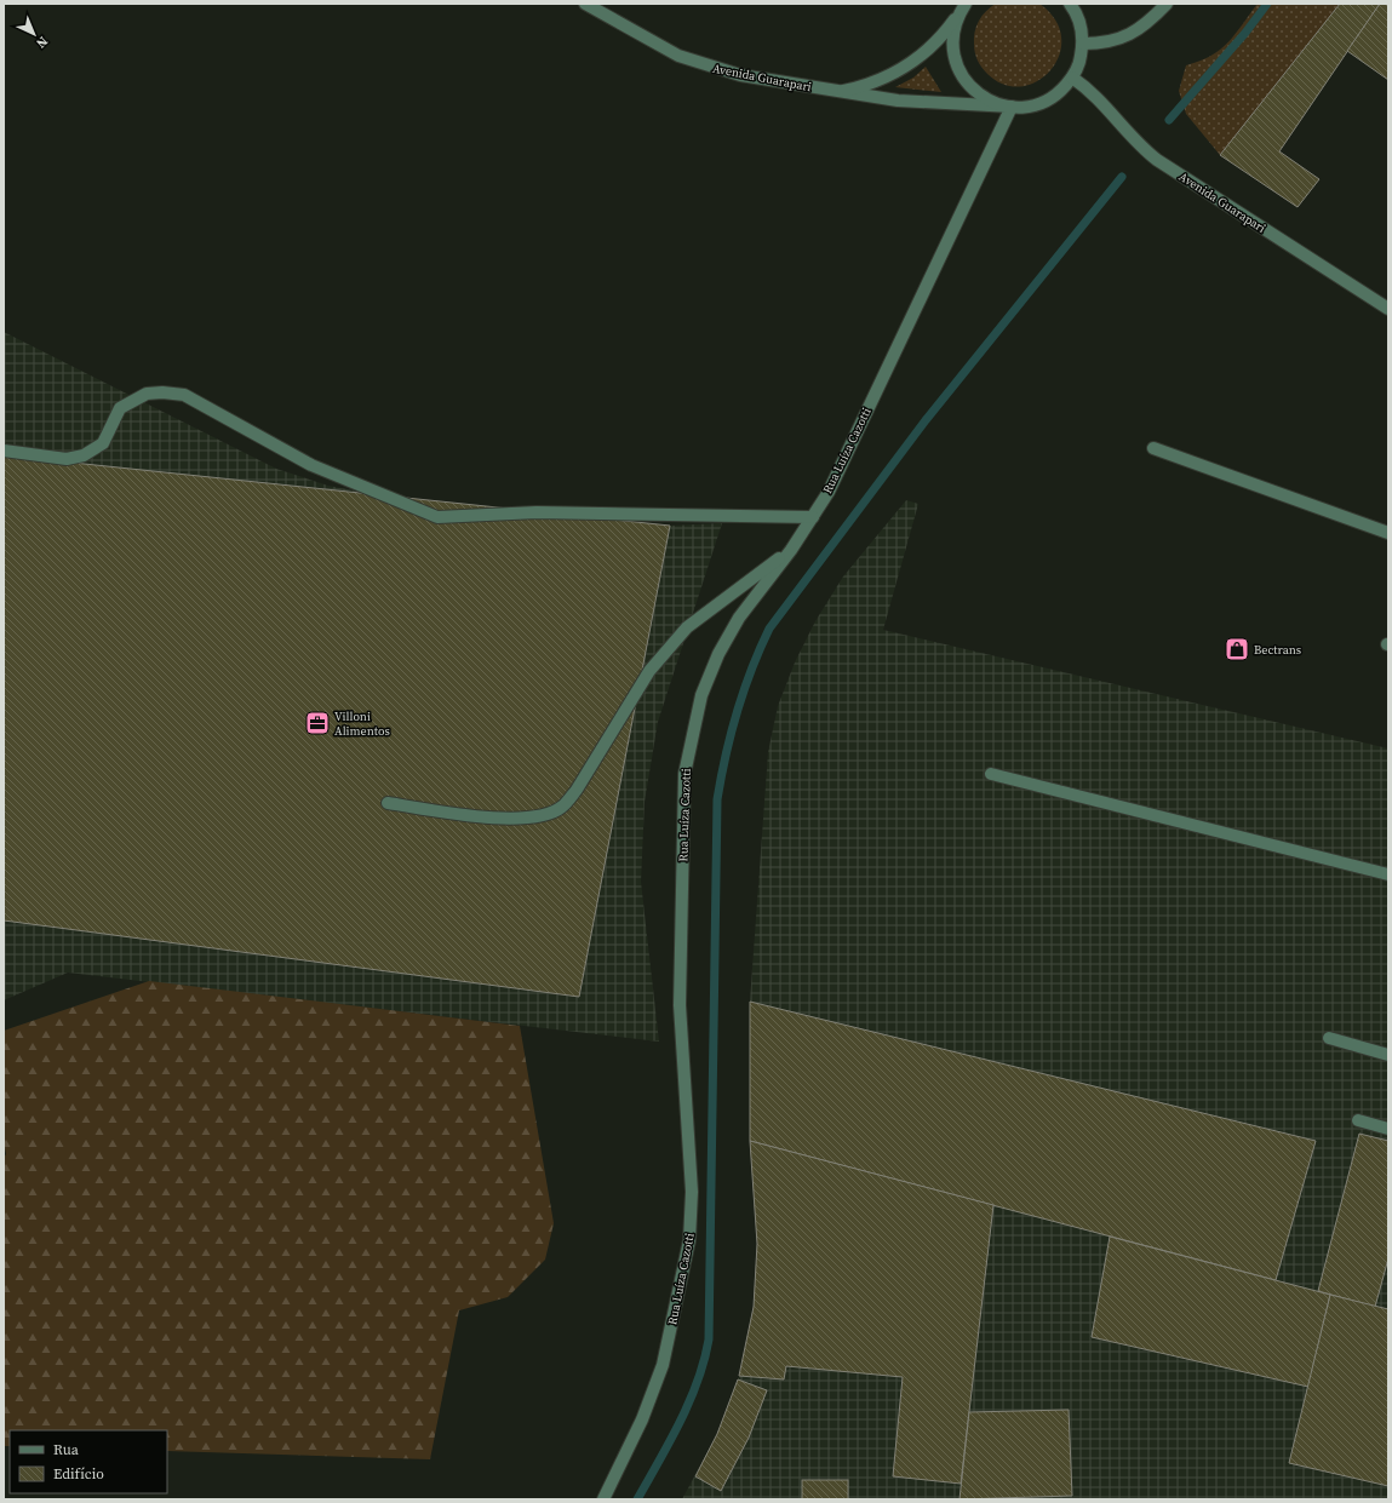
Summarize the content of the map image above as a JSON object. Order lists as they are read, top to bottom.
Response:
{
  "streets": {
    "street": ["Avenida Guarapari", "Rua Luíza Cazotti"]
  },
  "crossings": [
    ["Avenida Guarapari", "Rua Luíza Cazotti"]
  ],
  "places": {
    "shop": ["Bectrans"],
    "office": ["Villoni Alimentos"]
  },
  "legend": ["Rua", "Edifício"],
  "north": "bottom right"
}
